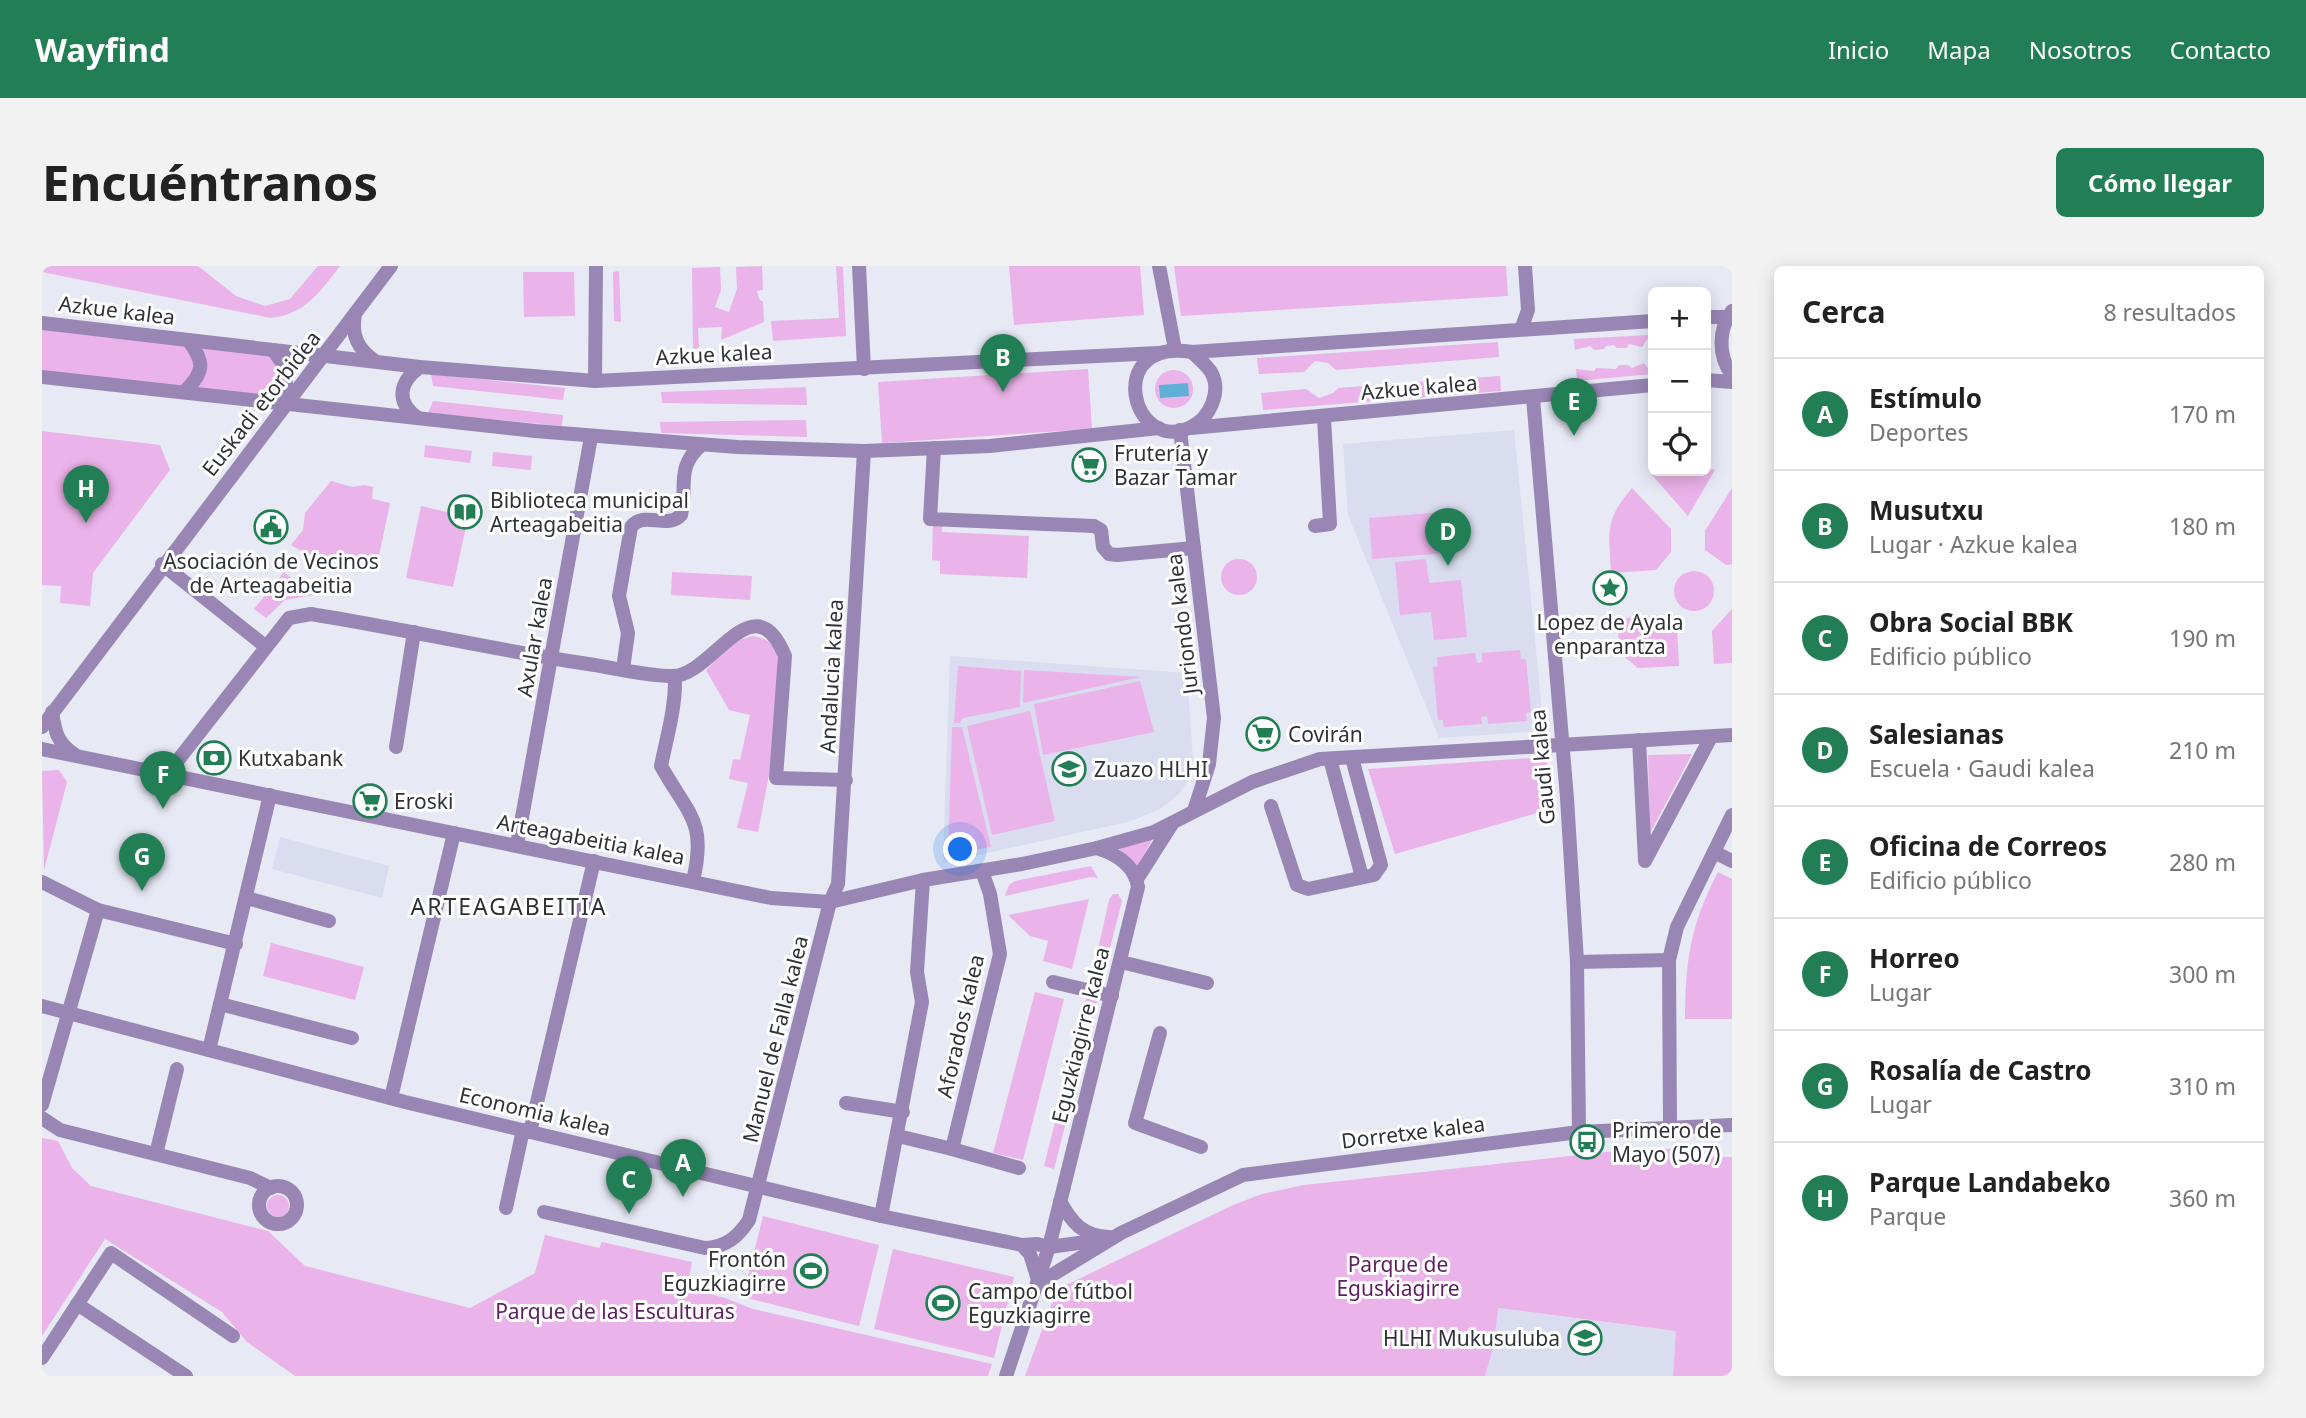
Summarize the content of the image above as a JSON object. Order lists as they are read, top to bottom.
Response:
{
  "streets": {
    "street": [
      "Azkue kalea",
      "Euskadi etorbidea",
      "Juriondo kalea",
      "Axular kalea",
      "Andalucia kalea",
      "Gaudi kalea",
      "Arteagabeitia kalea",
      "Aforados kalea",
      "Eguzkiagirre kalea",
      "Manuel de Falla kalea",
      "Economia kalea",
      "Dorretxe kalea"
    ]
  },
  "crossings": [
    ["Azkue kalea", "Euskadi etorbidea"],
    ["Azkue kalea", "Juriondo kalea"],
    ["Azkue kalea", "Gaudi kalea"],
    ["Juriondo kalea", "Arteagabeitia kalea"],
    ["Axular kalea", "Arteagabeitia kalea"],
    ["Andalucia kalea", "Arteagabeitia kalea"],
    ["Andalucia kalea", "Manuel de Falla kalea"],
    ["Gaudi kalea", "Arteagabeitia kalea"],
    ["Gaudi kalea", "Dorretxe kalea"],
    ["Arteagabeitia kalea", "Aforados kalea"],
    ["Arteagabeitia kalea", "Eguzkiagirre kalea"],
    ["Arteagabeitia kalea", "Manuel de Falla kalea"],
    ["Eguzkiagirre kalea", "Economia kalea"],
    ["Eguzkiagirre kalea", "Dorretxe kalea"],
    ["Manuel de Falla kalea", "Economia kalea"],
    ["Economia kalea", "Dorretxe kalea"]
  ],
  "districts": ["ARTEAGABEITIA"],
  "parks": ["Parque de Eguskiagirre", "Parque de las Esculturas"],
  "places": {
    "supermarket": ["Frutería y Bazar Tamar", "Covirán", "Eroski"],
    "library": ["Biblioteca municipal Arteagabeitia"],
    "public building": ["Asociación de Vecinos de Arteagabeitia"],
    "place": ["Lopez de Ayala enparantza"],
    "bank": ["Kutxabank"],
    "school or university": ["Zuazo HLHI", "HLHI Mukusuluba"],
    "bus stop": ["Primero de Mayo (507)"],
    "sports": ["Frontón Eguzkiagirre", "Campo de fútbol Eguzkiagirre"]
  },
  "page": {
    "header": "Wayfind",
    "nav": [
      "Inicio",
      "Mapa",
      "Nosotros",
      "Contacto"
    ],
    "buttons": "Cómo llegar",
    "title": "Encuéntranos",
    "heading": ["Cerca", "8 resultados"],
    "map_buttons": ["+", "−"],
    "pins": [
      "B",
      "E",
      "H",
      "D",
      "F",
      "G",
      "A",
      "C"
    ],
    "list": [
      {
        "mark": "A",
        "name": "Estímulo",
        "note": "Deportes",
        "value": "170 m"
      },
      {
        "mark": "B",
        "name": "Musutxu",
        "note": "Lugar · Azkue kalea",
        "value": "180 m"
      },
      {
        "mark": "C",
        "name": "Obra Social BBK",
        "note": "Edificio público",
        "value": "190 m"
      },
      {
        "mark": "D",
        "name": "Salesianas",
        "note": "Escuela · Gaudi kalea",
        "value": "210 m"
      },
      {
        "mark": "E",
        "name": "Oficina de Correos",
        "note": "Edificio público",
        "value": "280 m"
      },
      {
        "mark": "F",
        "name": "Horreo",
        "note": "Lugar",
        "value": "300 m"
      },
      {
        "mark": "G",
        "name": "Rosalía de Castro",
        "note": "Lugar",
        "value": "310 m"
      },
      {
        "mark": "H",
        "name": "Parque Landabeko",
        "note": "Parque",
        "value": "360 m"
      }
    ]
  }
}
